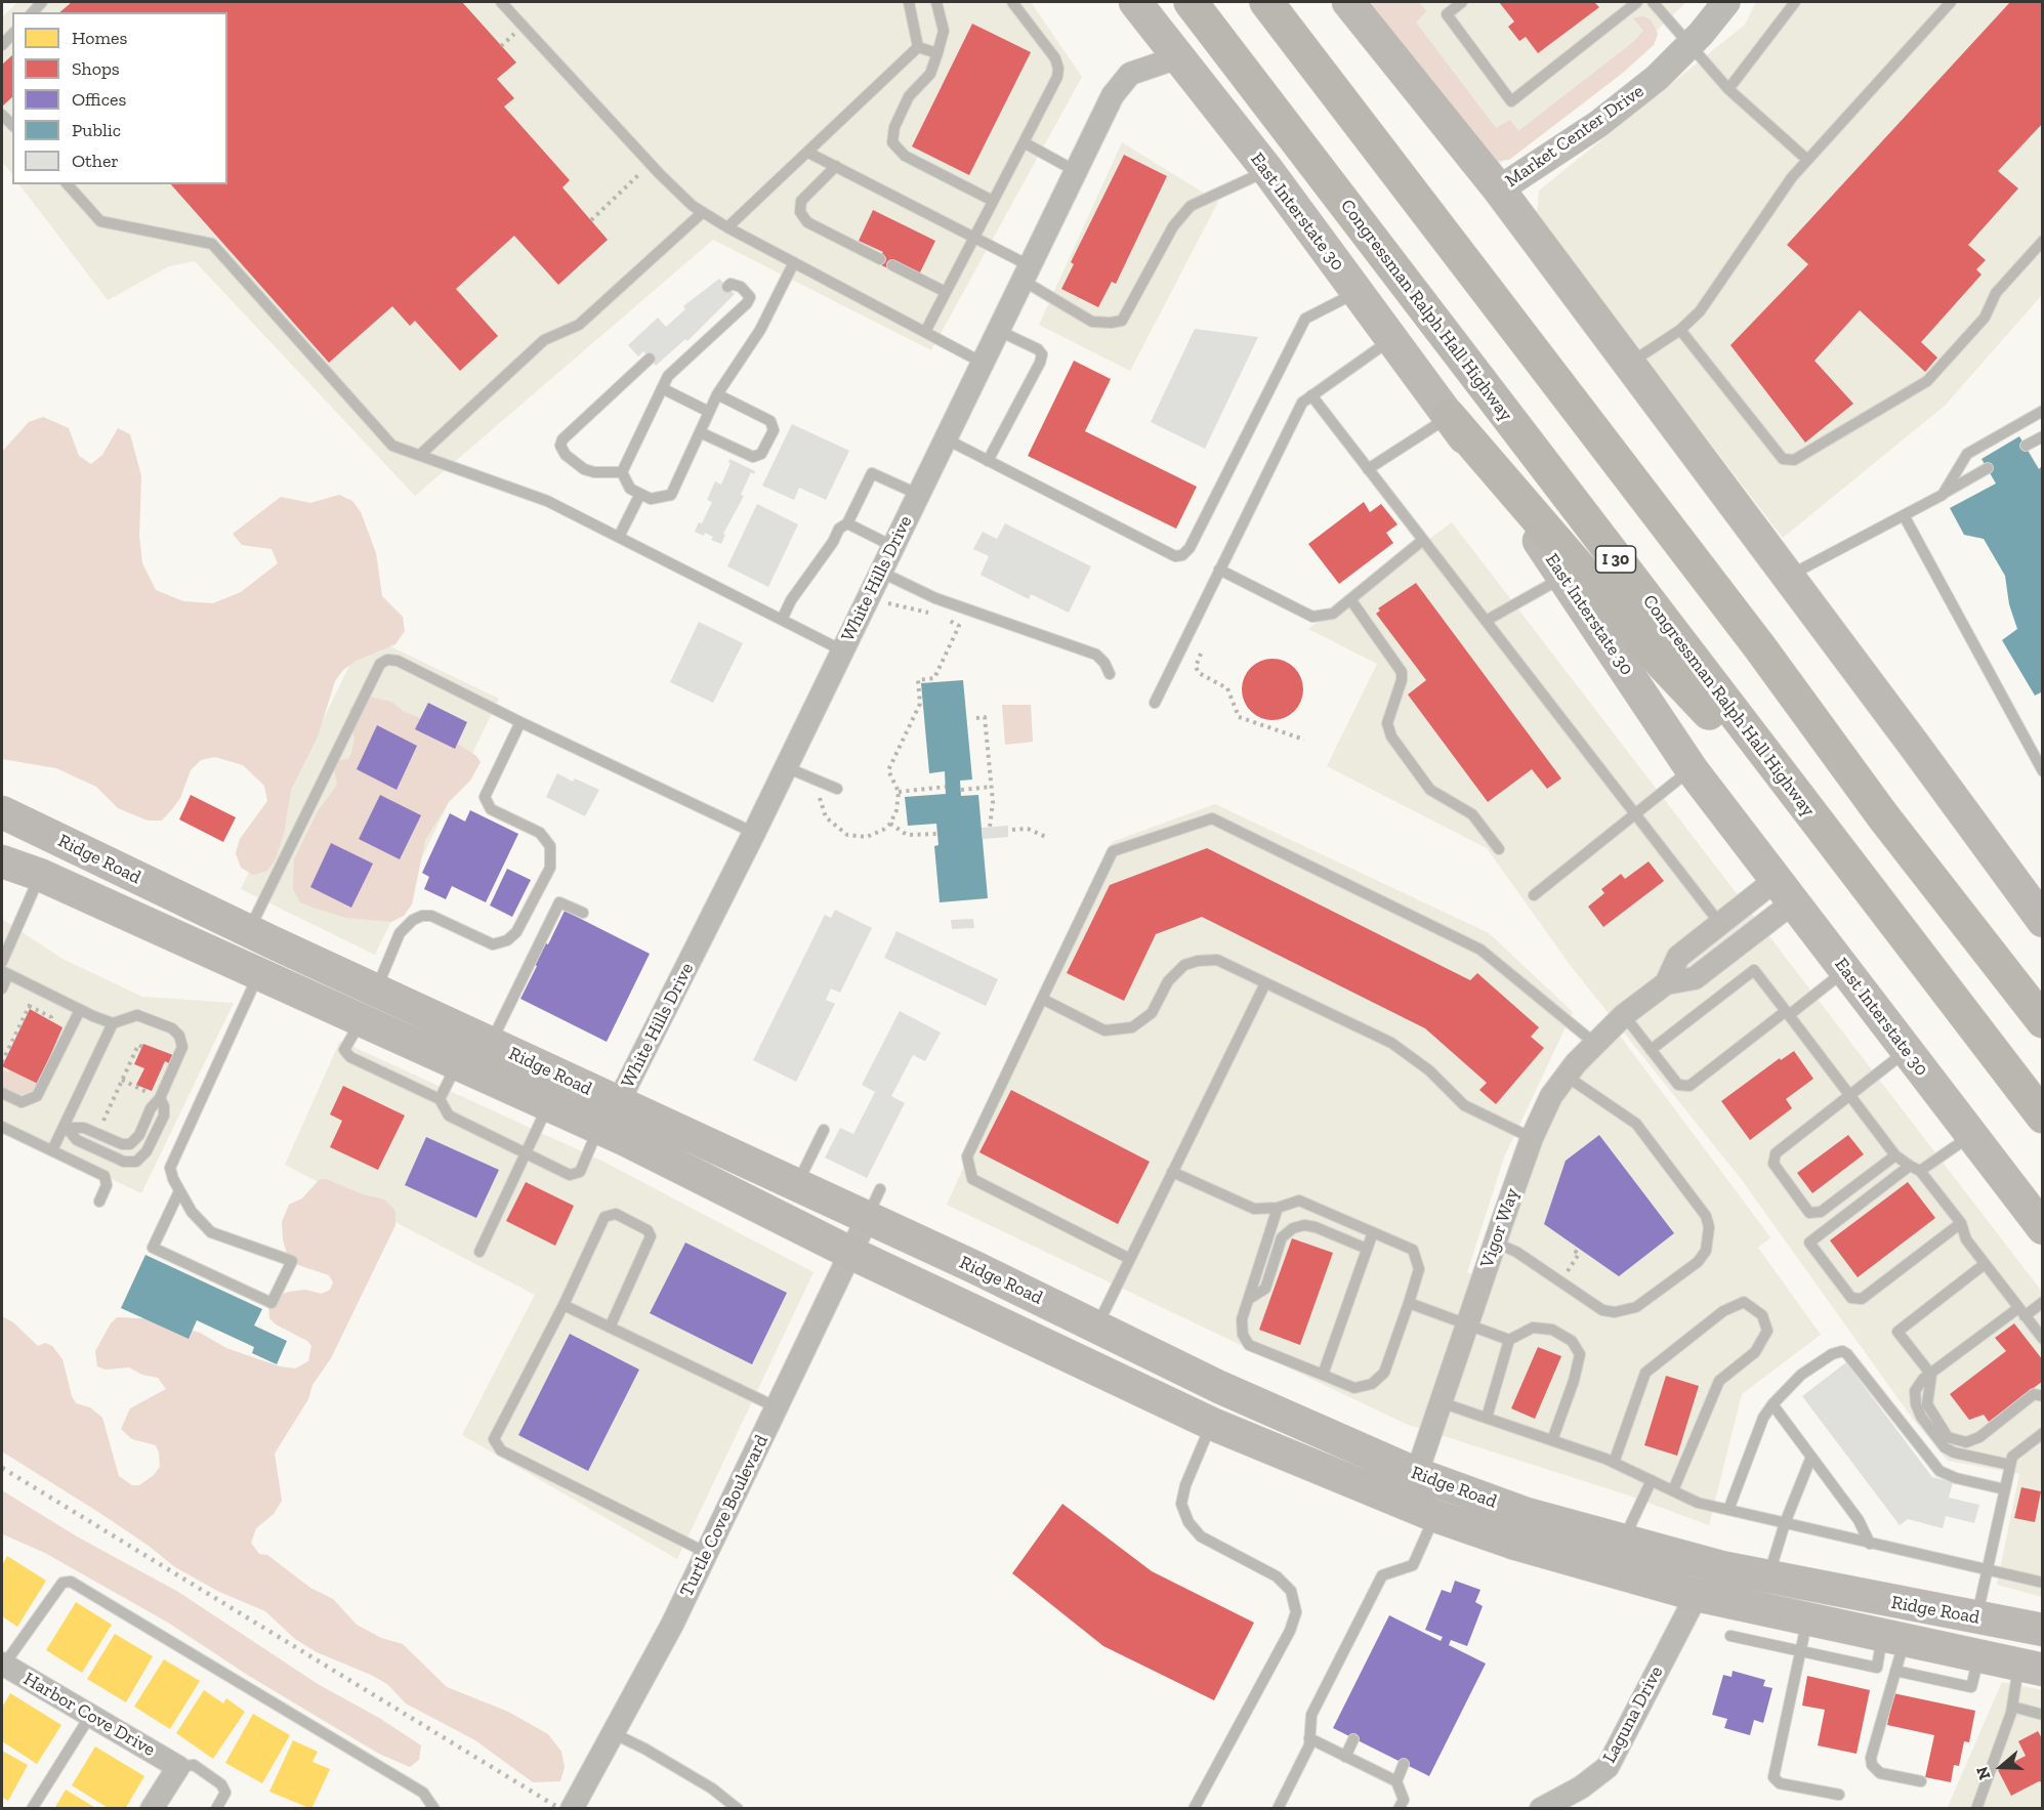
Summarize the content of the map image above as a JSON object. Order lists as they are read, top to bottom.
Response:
{
  "streets": {
    "highway": ["Congressman Ralph Hall Highway", "I 30"],
    "main road": ["East Interstate 30", "Ridge Road"],
    "street": [
      "Market Center Drive",
      "White Hills Drive",
      "Vigor Way",
      "Turtle Cove Boulevard",
      "Harbor Cove Drive",
      "Laguna Drive"
    ]
  },
  "crossings": [
    ["East Interstate 30", "White Hills Drive"],
    ["East Interstate 30", "Vigor Way"],
    ["White Hills Drive", "Ridge Road"],
    ["Ridge Road", "Vigor Way"],
    ["Ridge Road", "Turtle Cove Boulevard"],
    ["Ridge Road", "Laguna Drive"]
  ],
  "legend": [
    "Homes",
    "Shops",
    "Offices",
    "Public",
    "Other"
  ],
  "north": "left"
}
